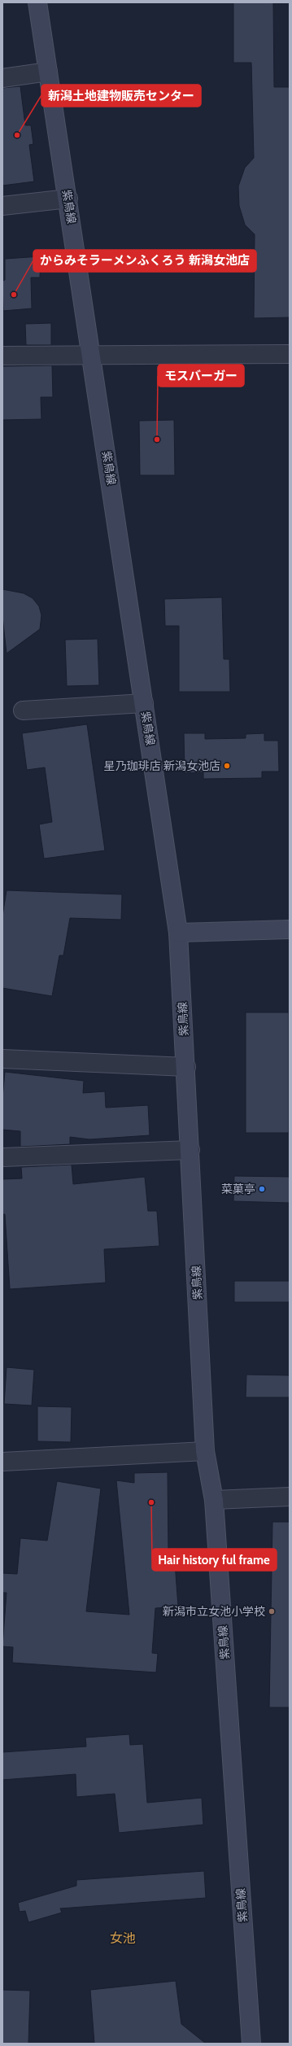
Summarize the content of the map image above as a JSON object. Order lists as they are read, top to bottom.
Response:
{
  "streets": {
    "street": ["紫鳥線"]
  },
  "districts": ["女池"],
  "places": [
    "新潟土地建物販売センター",
    "からみそラーメンふくろう 新潟女池店",
    "モスバーガー",
    "星乃珈琲店 新潟女池店",
    "菜菓亭",
    "Hair history ful frame",
    "新潟市立女池小学校"
  ]
}
